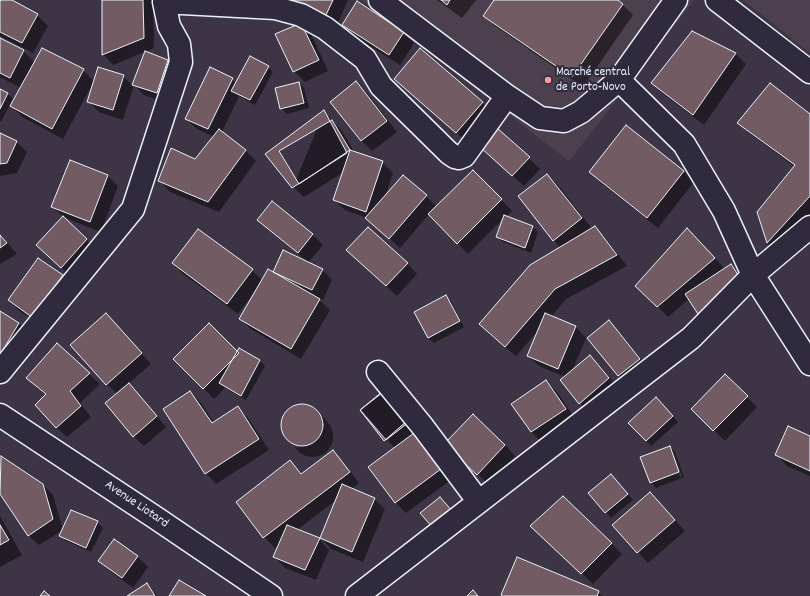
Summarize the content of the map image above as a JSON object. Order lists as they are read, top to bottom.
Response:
{
  "streets": {
    "street": ["Avenue Liotard"]
  },
  "places": ["Marché central de Porto-Novo"]
}
